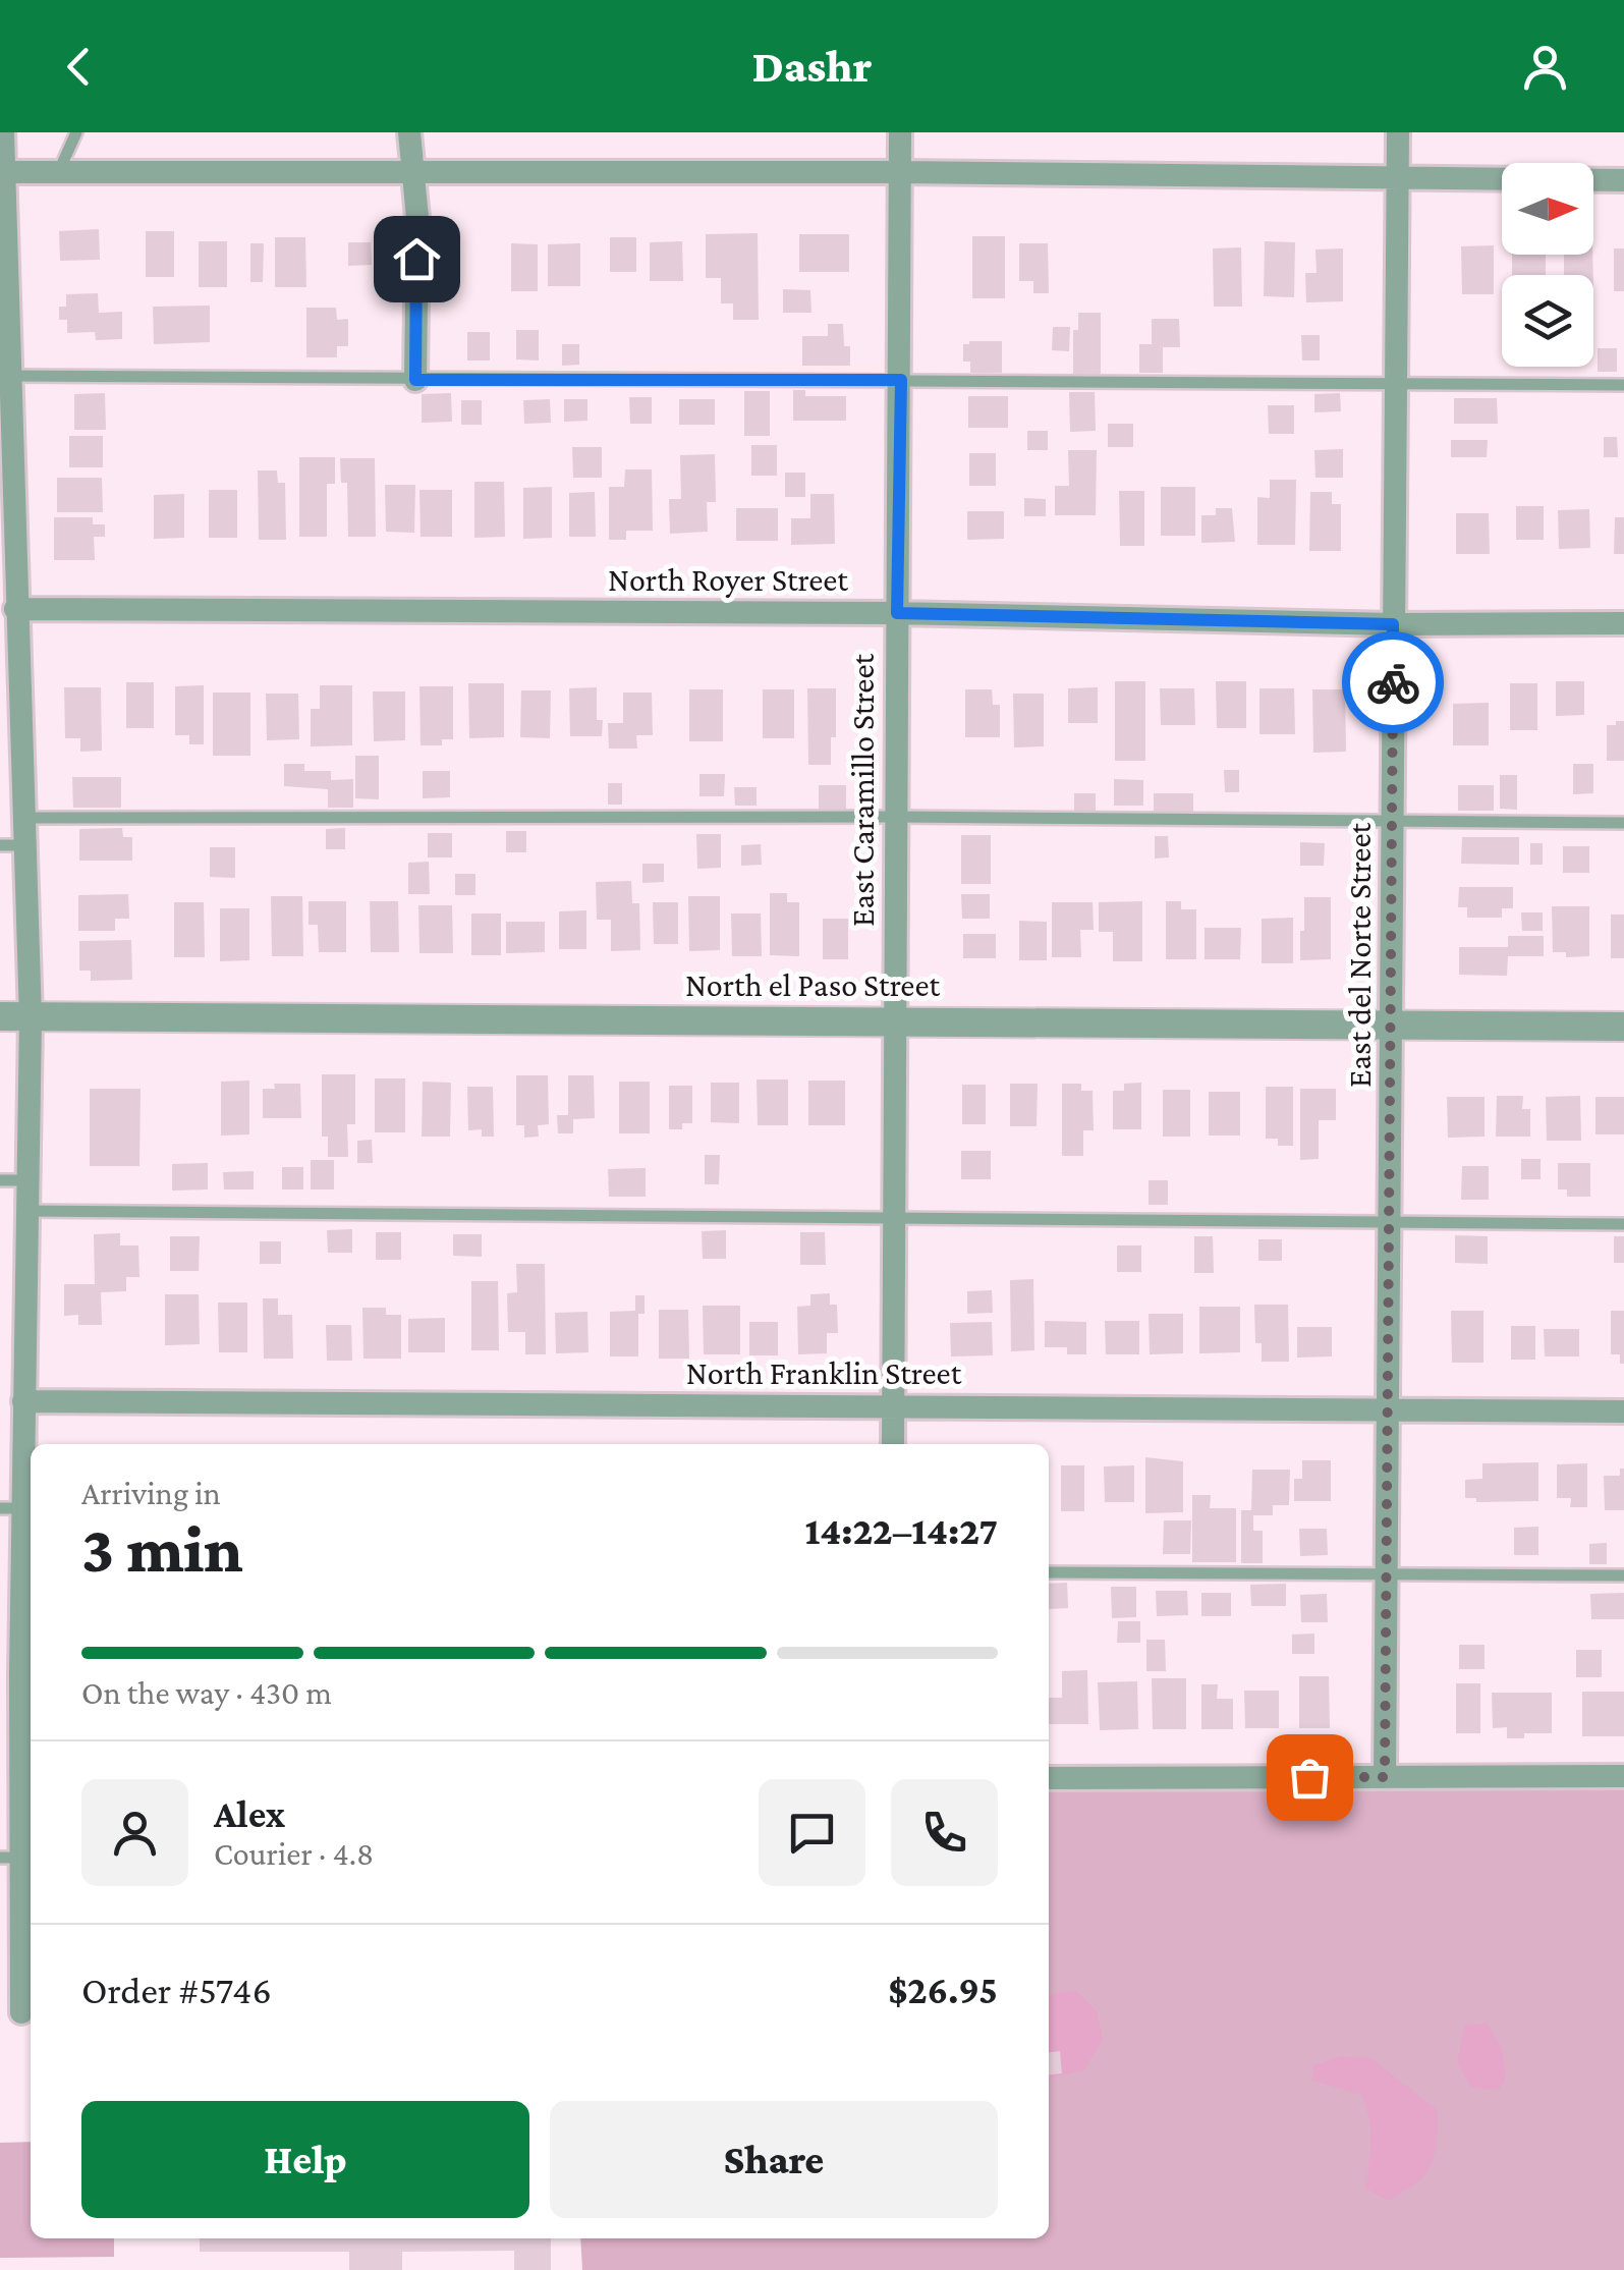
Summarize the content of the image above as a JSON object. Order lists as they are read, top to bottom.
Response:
{
  "streets": {
    "street": [
      "North Royer Street",
      "East Caramillo Street",
      "East del Norte Street",
      "North el Paso Street",
      "North Franklin Street"
    ]
  },
  "crossings": [
    ["North Royer Street", "East Caramillo Street"],
    ["North Royer Street", "East del Norte Street"],
    ["East Caramillo Street", "North el Paso Street"],
    ["East Caramillo Street", "North Franklin Street"],
    ["East del Norte Street", "North el Paso Street"],
    ["East del Norte Street", "North Franklin Street"]
  ],
  "north": "right",
  "page": {
    "header": "Dashr",
    "heading": ["3 min", "Arriving in", "14:22–14:27"],
    "panel": [
      "Alex",
      "Courier · 4.8",
      "Order #5746",
      "$26.95"
    ],
    "bar": "On the way · 430 m",
    "buttons": ["Help", "Share"]
  }
}
